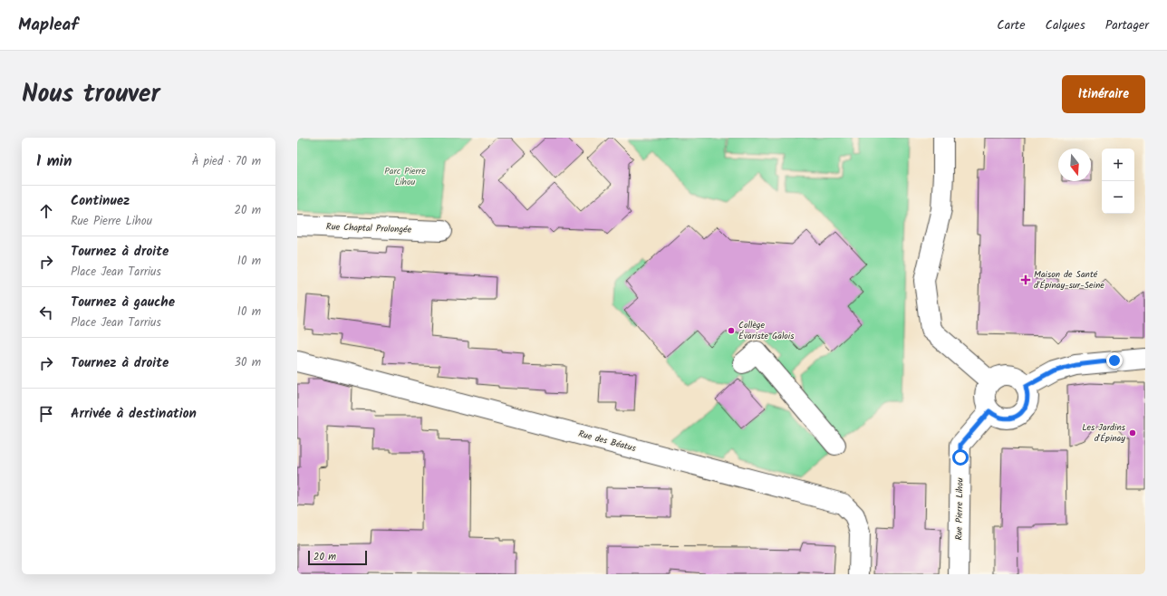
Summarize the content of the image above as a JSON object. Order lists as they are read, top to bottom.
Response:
{
  "streets": {
    "street": ["Rue Chaptal Prolongée", "Rue des Béatus", "Rue Pierre Lihou"]
  },
  "parks": ["Parc Pierre Lihou"],
  "places": {
    "health": ["Maison de Santé d'Épinay-sur-Seine"],
    "other": ["Collège Évariste Galois", "Les Jardins d'Épinay"]
  },
  "scale_bar": "20 m",
  "north": "bottom",
  "page": {
    "header": "Mapleaf",
    "nav": ["Carte", "Calques", "Partager"],
    "title": "Nous trouver",
    "buttons": "Itinéraire",
    "heading": ["1 min", "À pied · 70 m"],
    "map_buttons": ["+", "−"],
    "list": [
      ["Continuez", "Rue Pierre Lihou", "20 m"],
      ["Tournez à droite", "Place Jean Tarrius", "10 m"],
      ["Tournez à gauche", "Place Jean Tarrius", "10 m"],
      ["Tournez à droite", "30 m"],
      "Arrivée à destination"
    ],
    "scale": "20 m"
  }
}
